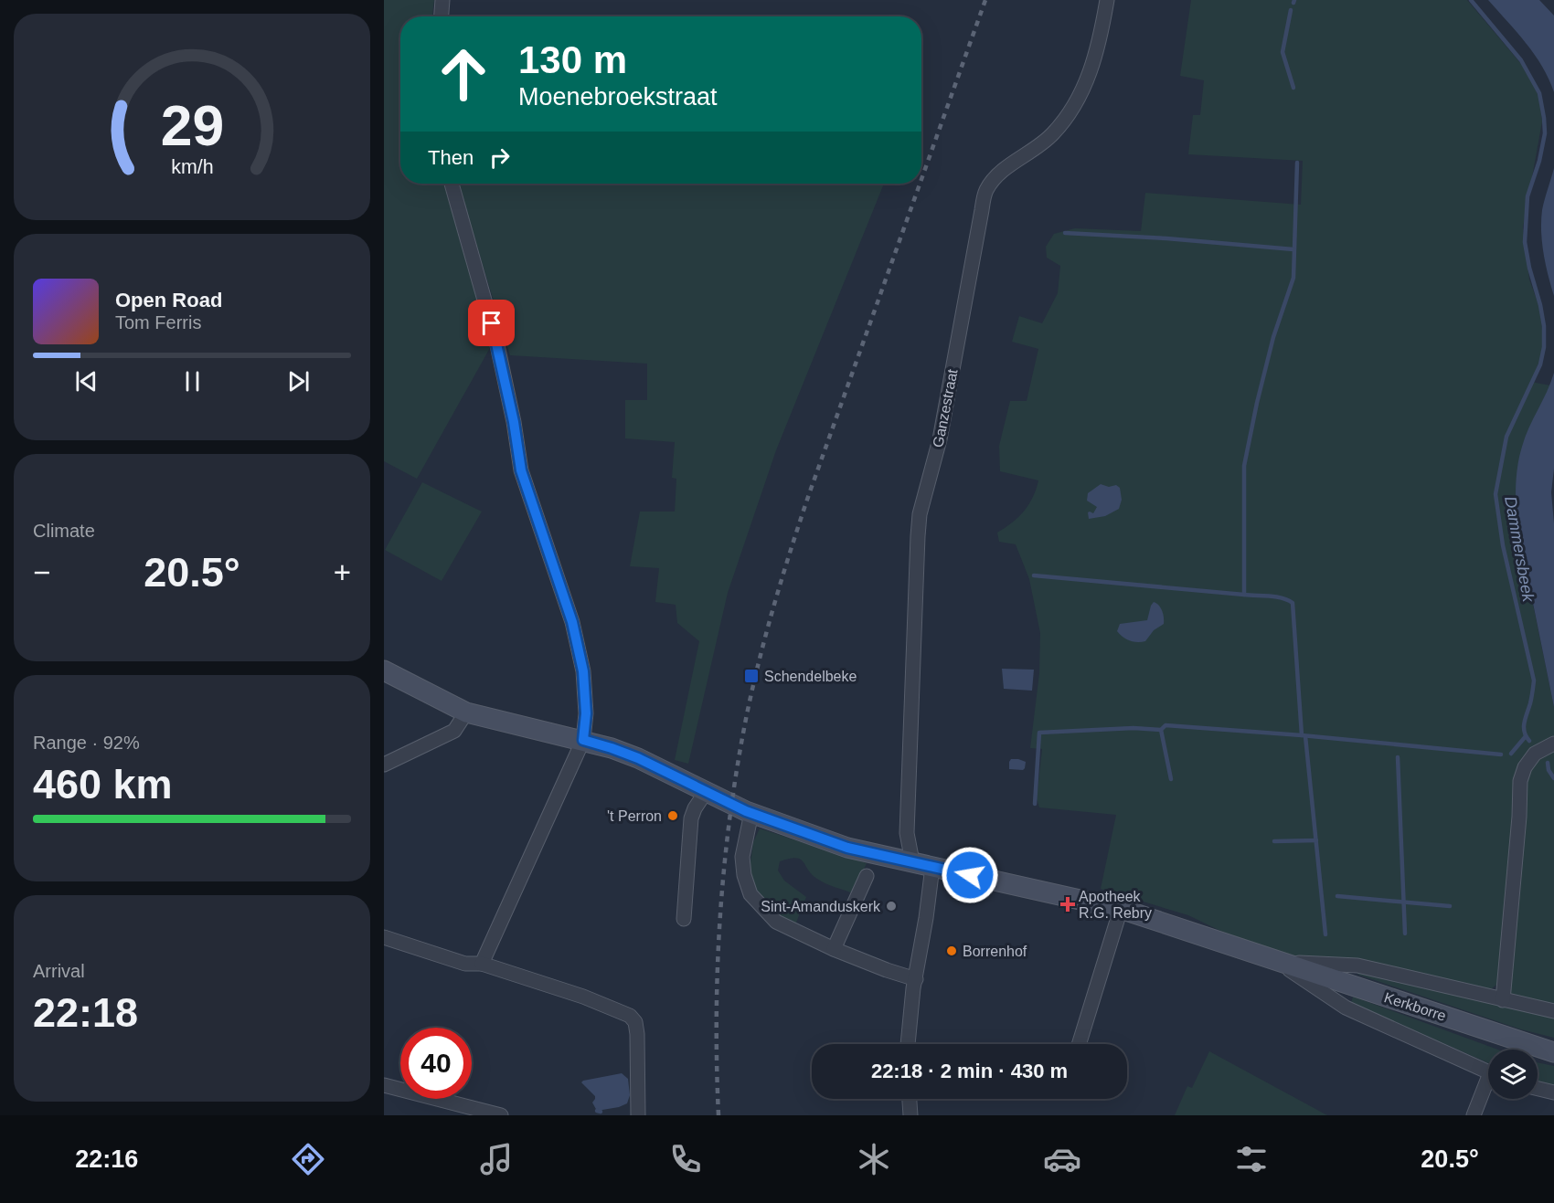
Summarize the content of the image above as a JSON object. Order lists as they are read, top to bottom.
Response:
{
  "streets": {
    "street": ["Ganzestraat", "Kerkborre"]
  },
  "crossings": [
    ["Ganzestraat", "Kerkborre"]
  ],
  "water": ["Dammersbeek"],
  "places": {
    "transit": ["Schendelbeke"],
    "other": ["'t Perron", "Sint-Amanduskerk", "Borrenhof"],
    "health": ["Apotheek R.G. Rebry"]
  },
  "page": {
    "turn": ["130 m", "Moenebroekstraat"],
    "then": "Then",
    "song": ["Open Road", "Tom Ferris"],
    "tile": [
      "Climate",
      ["Range · 92%", "460 km"],
      ["Arrival", "22:18"]
    ],
    "heat": ["−", "20.5°", "+"],
    "limit": "40",
    "trip": "22:18 · 2 min · 430 m",
    "tabs": ["22:16", "20.5°"],
    "gauge": ["29", "km/h"]
  }
}
